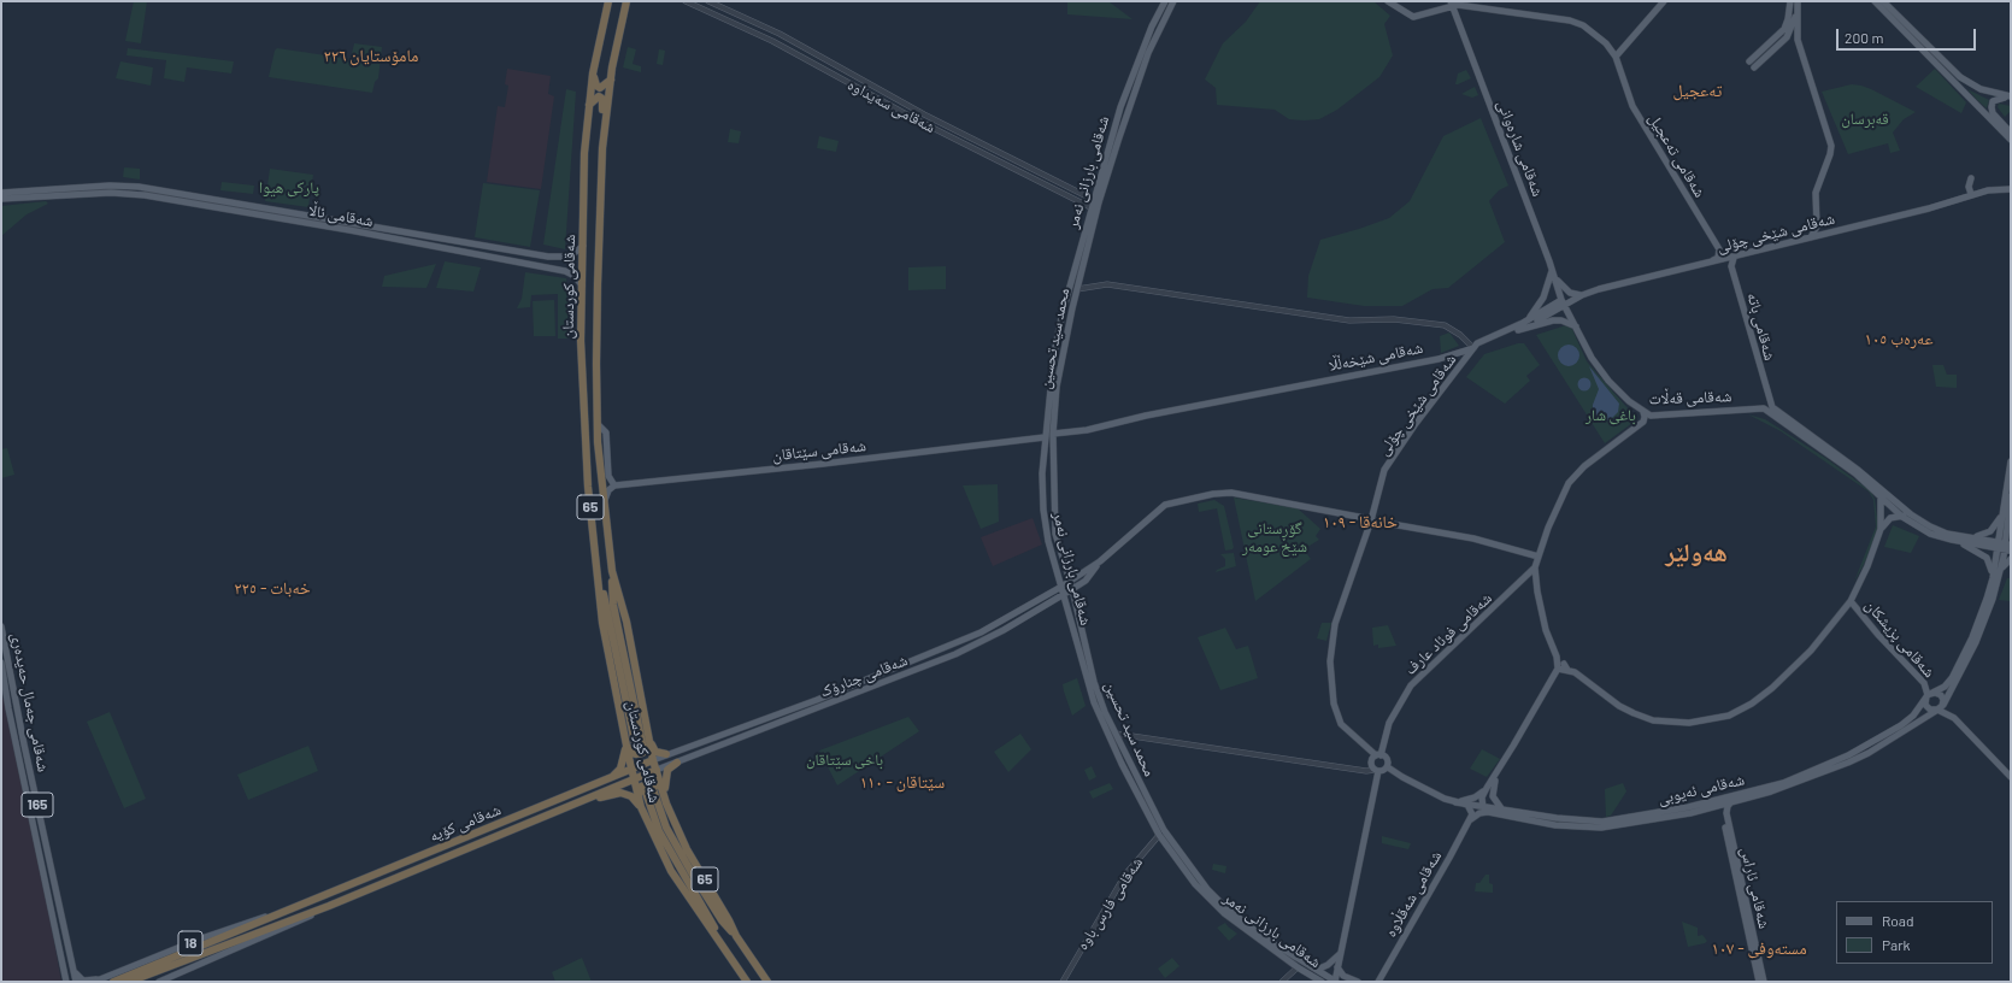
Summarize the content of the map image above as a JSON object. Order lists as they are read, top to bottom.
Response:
{
  "streets": {
    "highway": ["شەقامی کوردستان", "65", "شەقامی کۆیە"],
    "main road": [
      "شەقامی شارەوانی",
      "شەقامی تەعجیل",
      "شەقامی بارزانی نەمر",
      "شه‌قامی ئاڵا",
      "شەقامی شێخی چۆلی",
      "شەقامی باتە",
      "محمد سید تحسین",
      "شەقامی شێخەڵڵا",
      "شەقامی قەڵات",
      "شەقامی سێتاقان",
      "شەقامی فوئاد عارف",
      "شەقامی پزیشکان",
      "شەقامی چنارۆک",
      "شەقامی جەمال حەیدەری",
      "شەقامی ئەیوبی",
      "165",
      "شەقامی ئاراس",
      "شەقامی شەقڵاوە"
    ],
    "street": ["شەقامی سەیداوە", "شەقامی فارس باوە"]
  },
  "crossings": [
    ["شەقامی سەیداوە", "شەقامی بارزانی نەمر"],
    ["شەقامی شارەوانی", "شەقامی شێخی چۆلی"],
    ["شەقامی شارەوانی", "شەقامی قەڵات"],
    ["شەقامی تەعجیل", "شەقامی شێخی چۆلی"],
    ["شەقامی بارزانی نەمر", "محمد سید تحسین"],
    ["شەقامی بارزانی نەمر", "شەقامی سێتاقان"],
    ["شەقامی بارزانی نەمر", "شەقامی چنارۆک"],
    ["شەقامی بارزانی نەمر", "شەقامی فارس باوە"],
    ["شه‌قامی ئاڵا", "شەقامی کوردستان"],
    ["شەقامی شێخی چۆلی", "شەقامی باتە"],
    ["شەقامی شێخی چۆلی", "شەقامی شێخەڵڵا"],
    ["شەقامی شێخی چۆلی", "شەقامی فوئاد عارف"],
    ["شەقامی کوردستان", "شەقامی چنارۆک"],
    ["شەقامی کوردستان", "شەقامی کۆیە"],
    ["محمد سید تحسین", "شەقامی شێخەڵڵا"],
    ["محمد سید تحسین", "شەقامی چنارۆک"],
    ["محمد سید تحسین", "شەقامی فارس باوە"],
    ["شەقامی قەڵات", "شەقامی فوئاد عارف"],
    ["شەقامی پزیشکان", "شەقامی ئەیوبی"],
    ["شەقامی چنارۆک", "شەقامی کۆیە"],
    ["شەقامی ئەیوبی", "شەقامی ئاراس"]
  ],
  "districts": [
    "مامۆستایان ٢٢٦",
    "تەعجیل",
    "عەرەب ١٠٥",
    "خانەقا - ١٠٩",
    "ھەولێر",
    "خەبات - ٢٢٥",
    "سێتاقان - ١١٠",
    "مستەوفی - ١٠٧"
  ],
  "parks": [
    "قەبرسان",
    "پاركی هیوا",
    "باغی شار",
    "گۆڕستانی شێخ عومەر",
    "باخی سێتاقان"
  ],
  "legend": ["Road", "Park"],
  "scale_bar": "200 m"
}
